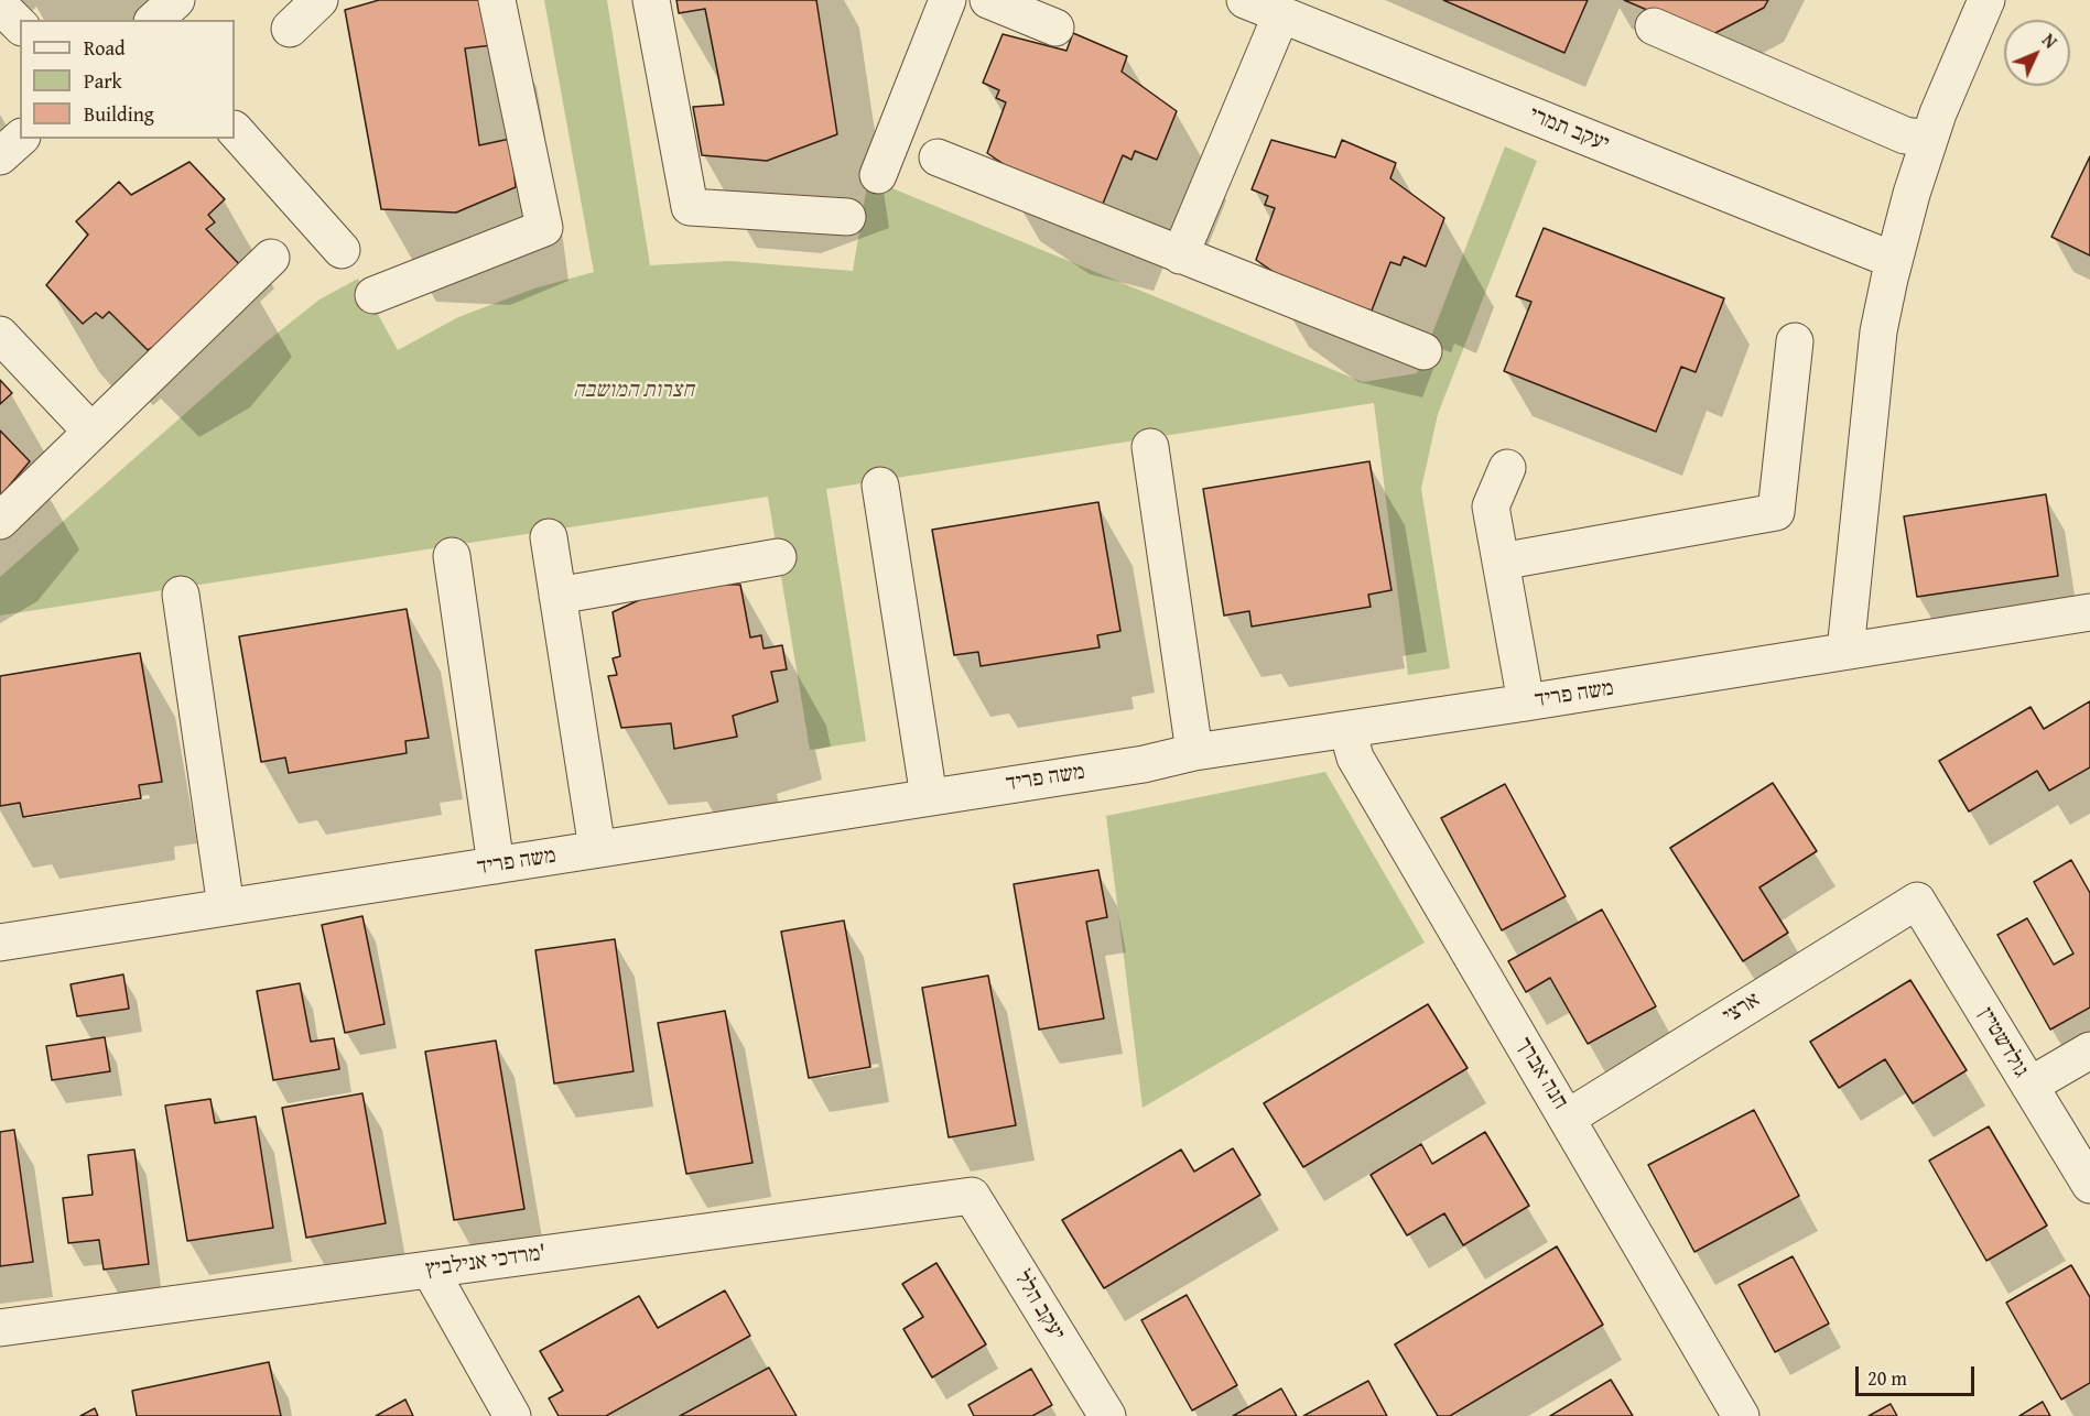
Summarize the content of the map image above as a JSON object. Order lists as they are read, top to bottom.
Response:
{
  "streets": {
    "street": [
      "יעקב תמרי",
      "משה פריד",
      "ארצי",
      "גולדשטיין",
      "חנה אברך",
      "מרדכי אנילביץ'",
      "יעקב הלל"
    ]
  },
  "crossings": [
    ["משה פריד", "חנה אברך"],
    ["ארצי", "גולדשטיין"],
    ["ארצי", "חנה אברך"],
    ["מרדכי אנילביץ'", "יעקב הלל"]
  ],
  "parks": ["חצרות המושבה"],
  "legend": ["Road", "Park", "Building"],
  "scale_bar": "20 m",
  "north": "top right"
}
